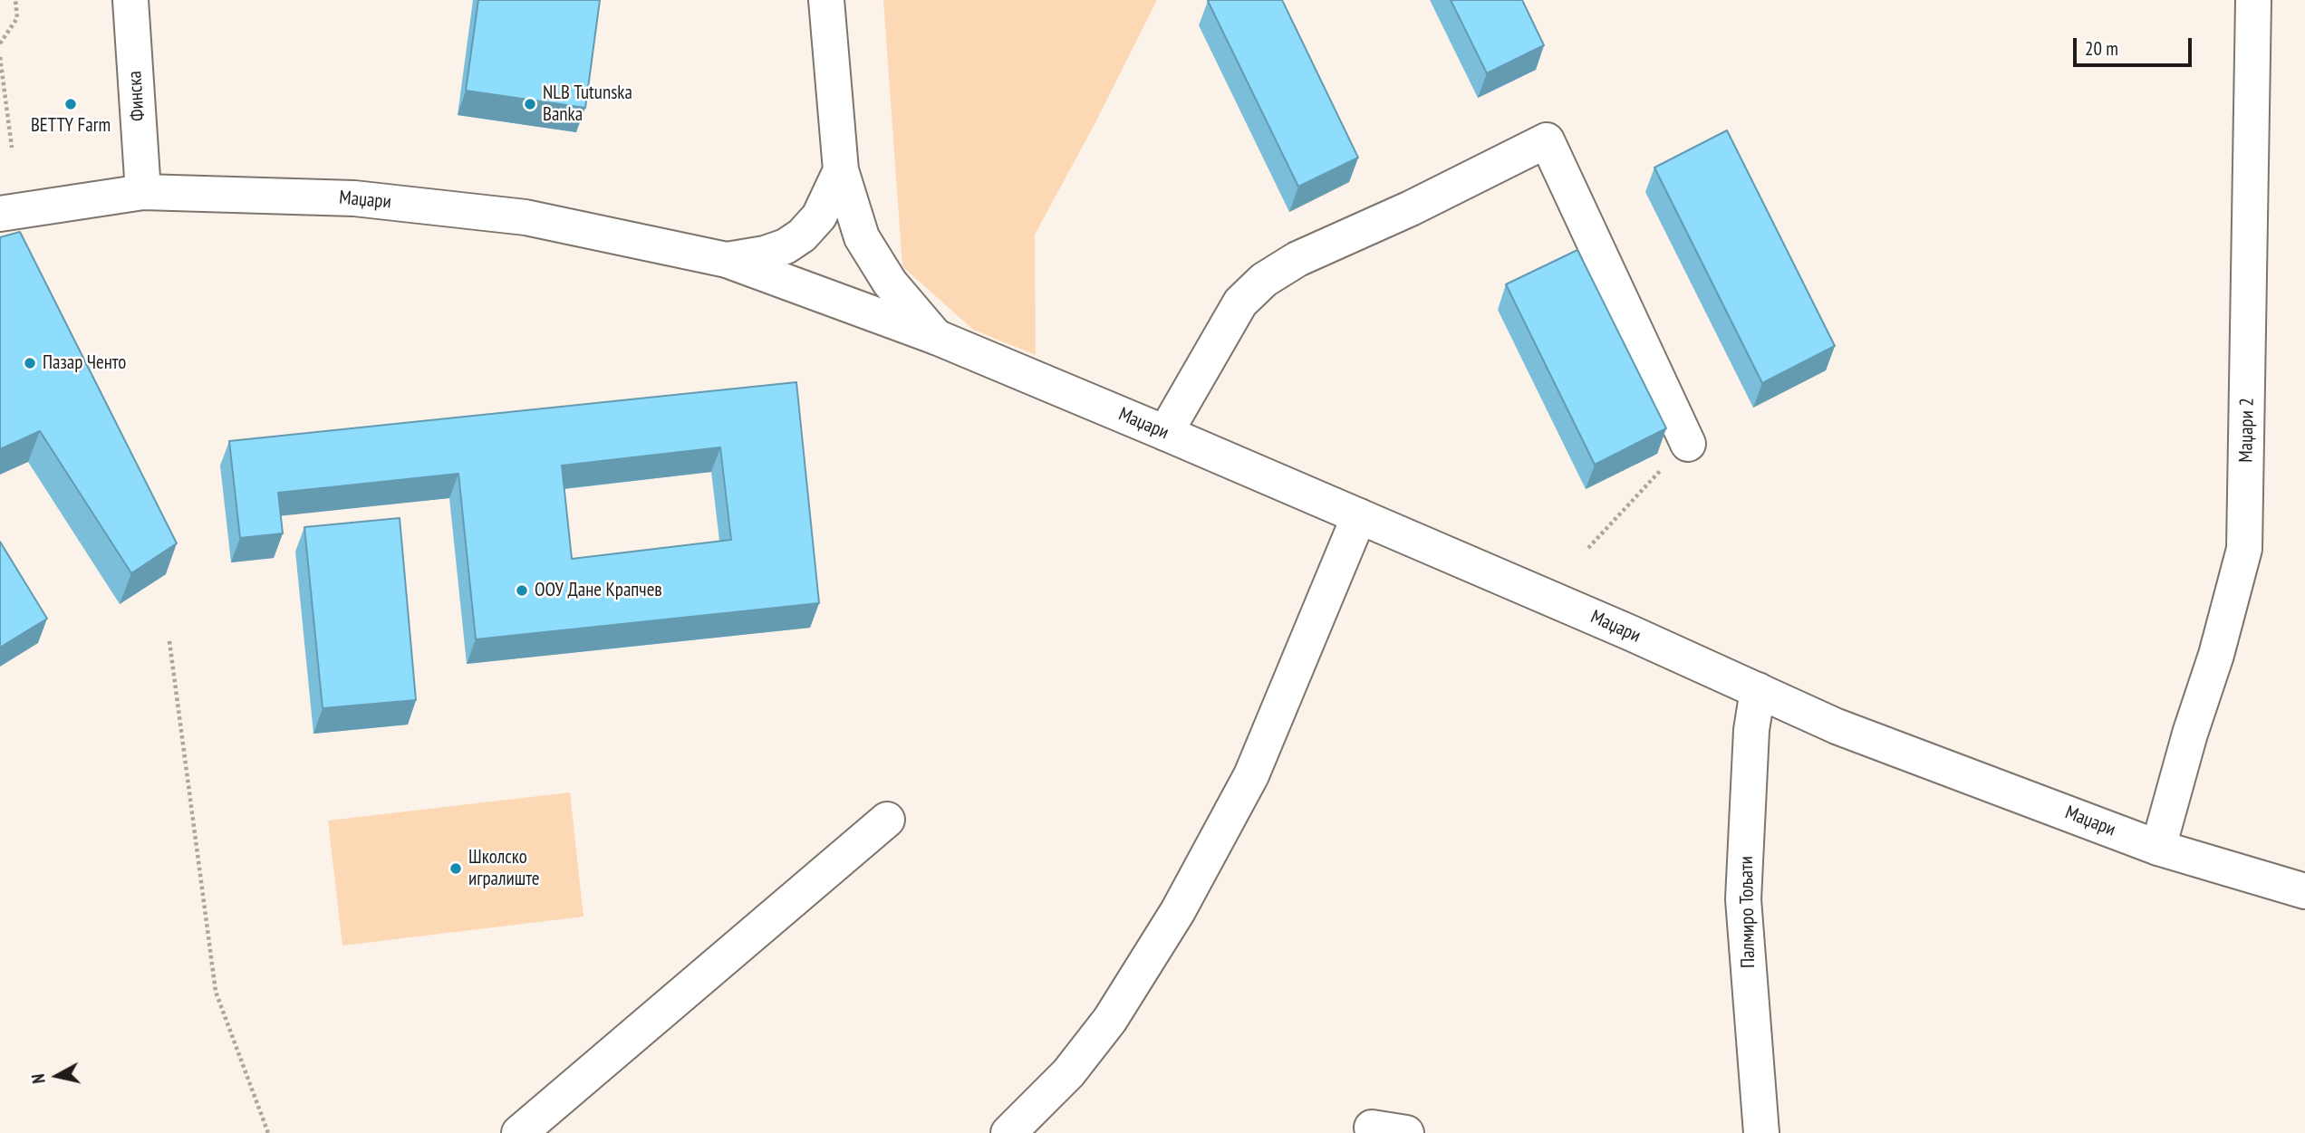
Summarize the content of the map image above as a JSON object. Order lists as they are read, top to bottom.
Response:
{
  "streets": {
    "street": [
      "Финска",
      "Маџари",
      "Маџари 2",
      "Палмиро Тољати"
    ]
  },
  "crossings": [
    ["Финска", "Маџари"],
    ["Маџари", "Маџари 2"],
    ["Маџари", "Палмиро Тољати"]
  ],
  "places": [
    "BETTY Farm",
    "NLB Tutunska Banka",
    "Пазар Ченто",
    "ООУ Дане Крапчев",
    "Школско игралиште"
  ],
  "scale_bar": "20 m",
  "north": "left"
}
